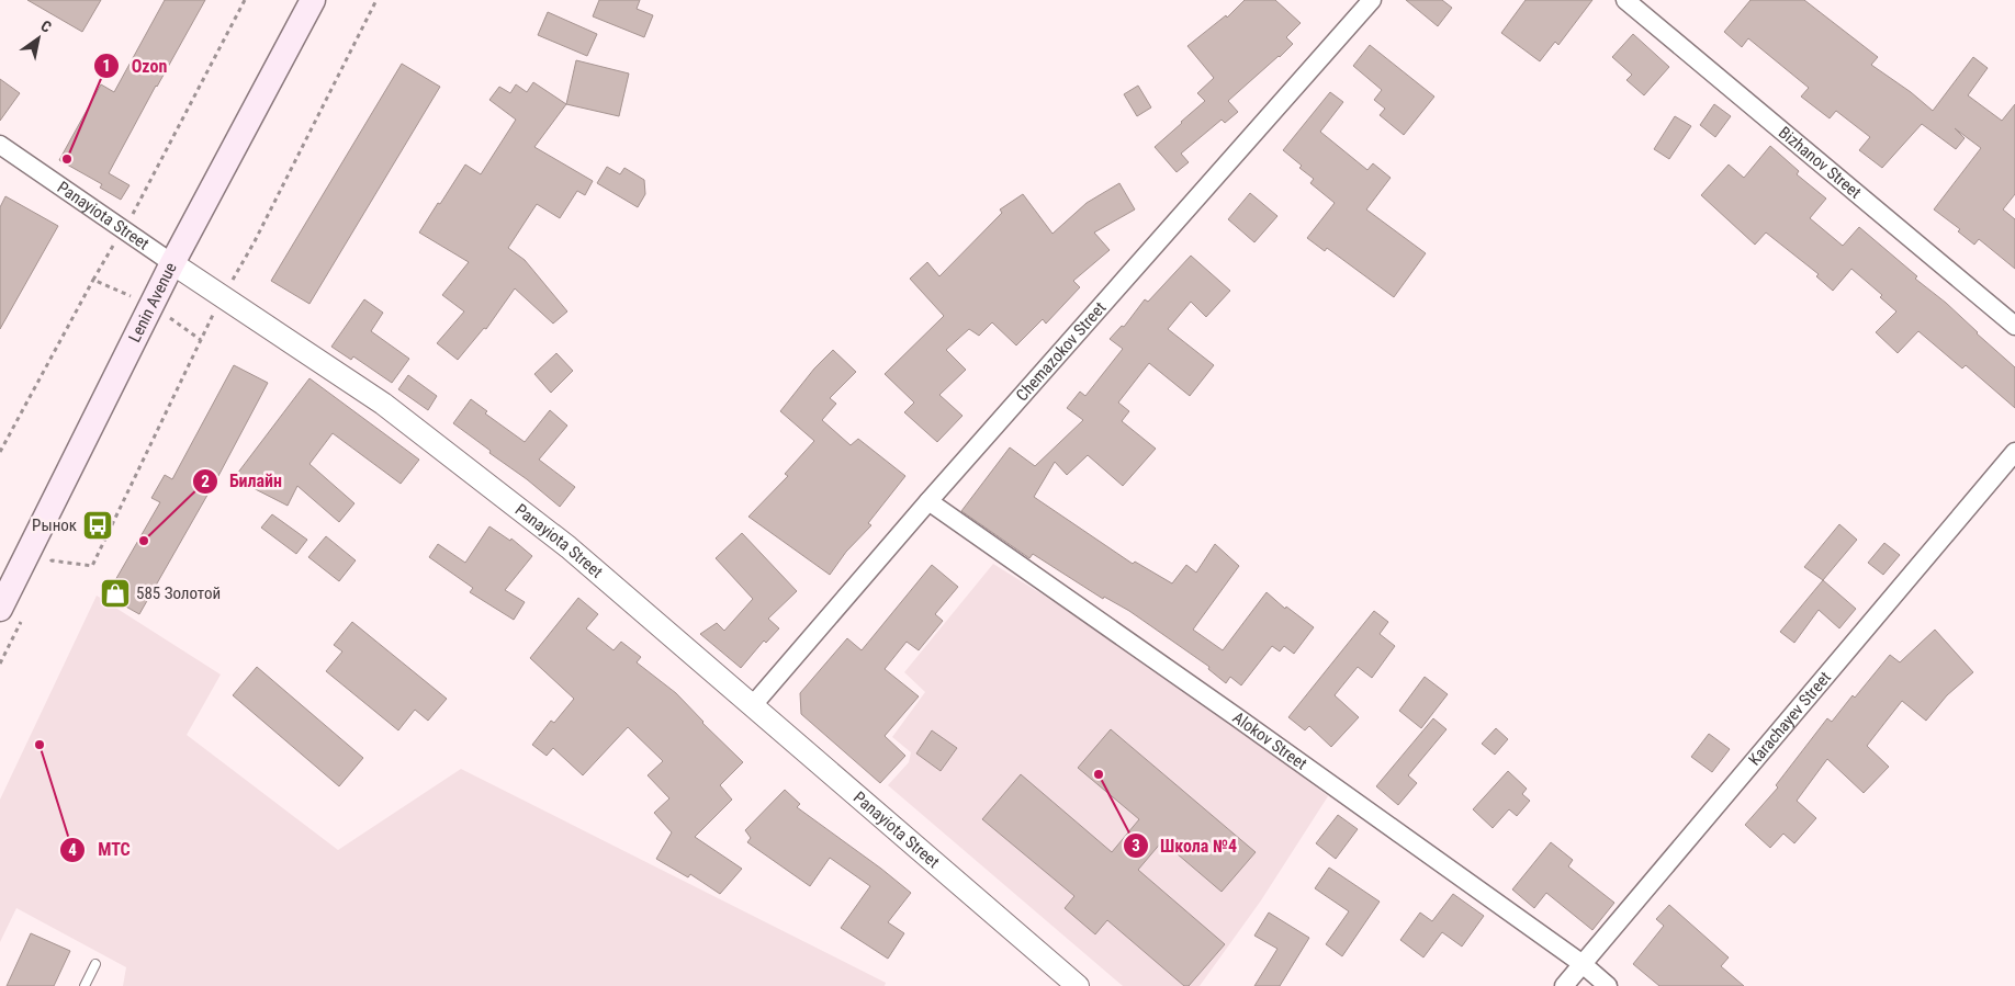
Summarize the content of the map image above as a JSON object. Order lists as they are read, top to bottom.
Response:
{
  "streets": {
    "main road": ["Lenin Avenue"],
    "street": [
      "Bizhanov Street",
      "Panayiota Street",
      "Chemazokov Street",
      "Karachayev Street",
      "Alokov Street"
    ]
  },
  "crossings": [
    ["Panayiota Street", "Lenin Avenue"],
    ["Panayiota Street", "Chemazokov Street"],
    ["Chemazokov Street", "Alokov Street"],
    ["Karachayev Street", "Alokov Street"]
  ],
  "places": {
    "other": [
      "Ozon",
      "Билайн",
      "МТС",
      "Школа №4"
    ],
    "bus stop": ["Рынок"],
    "shop": ["585 Золотой"]
  },
  "north": "top right"
}
